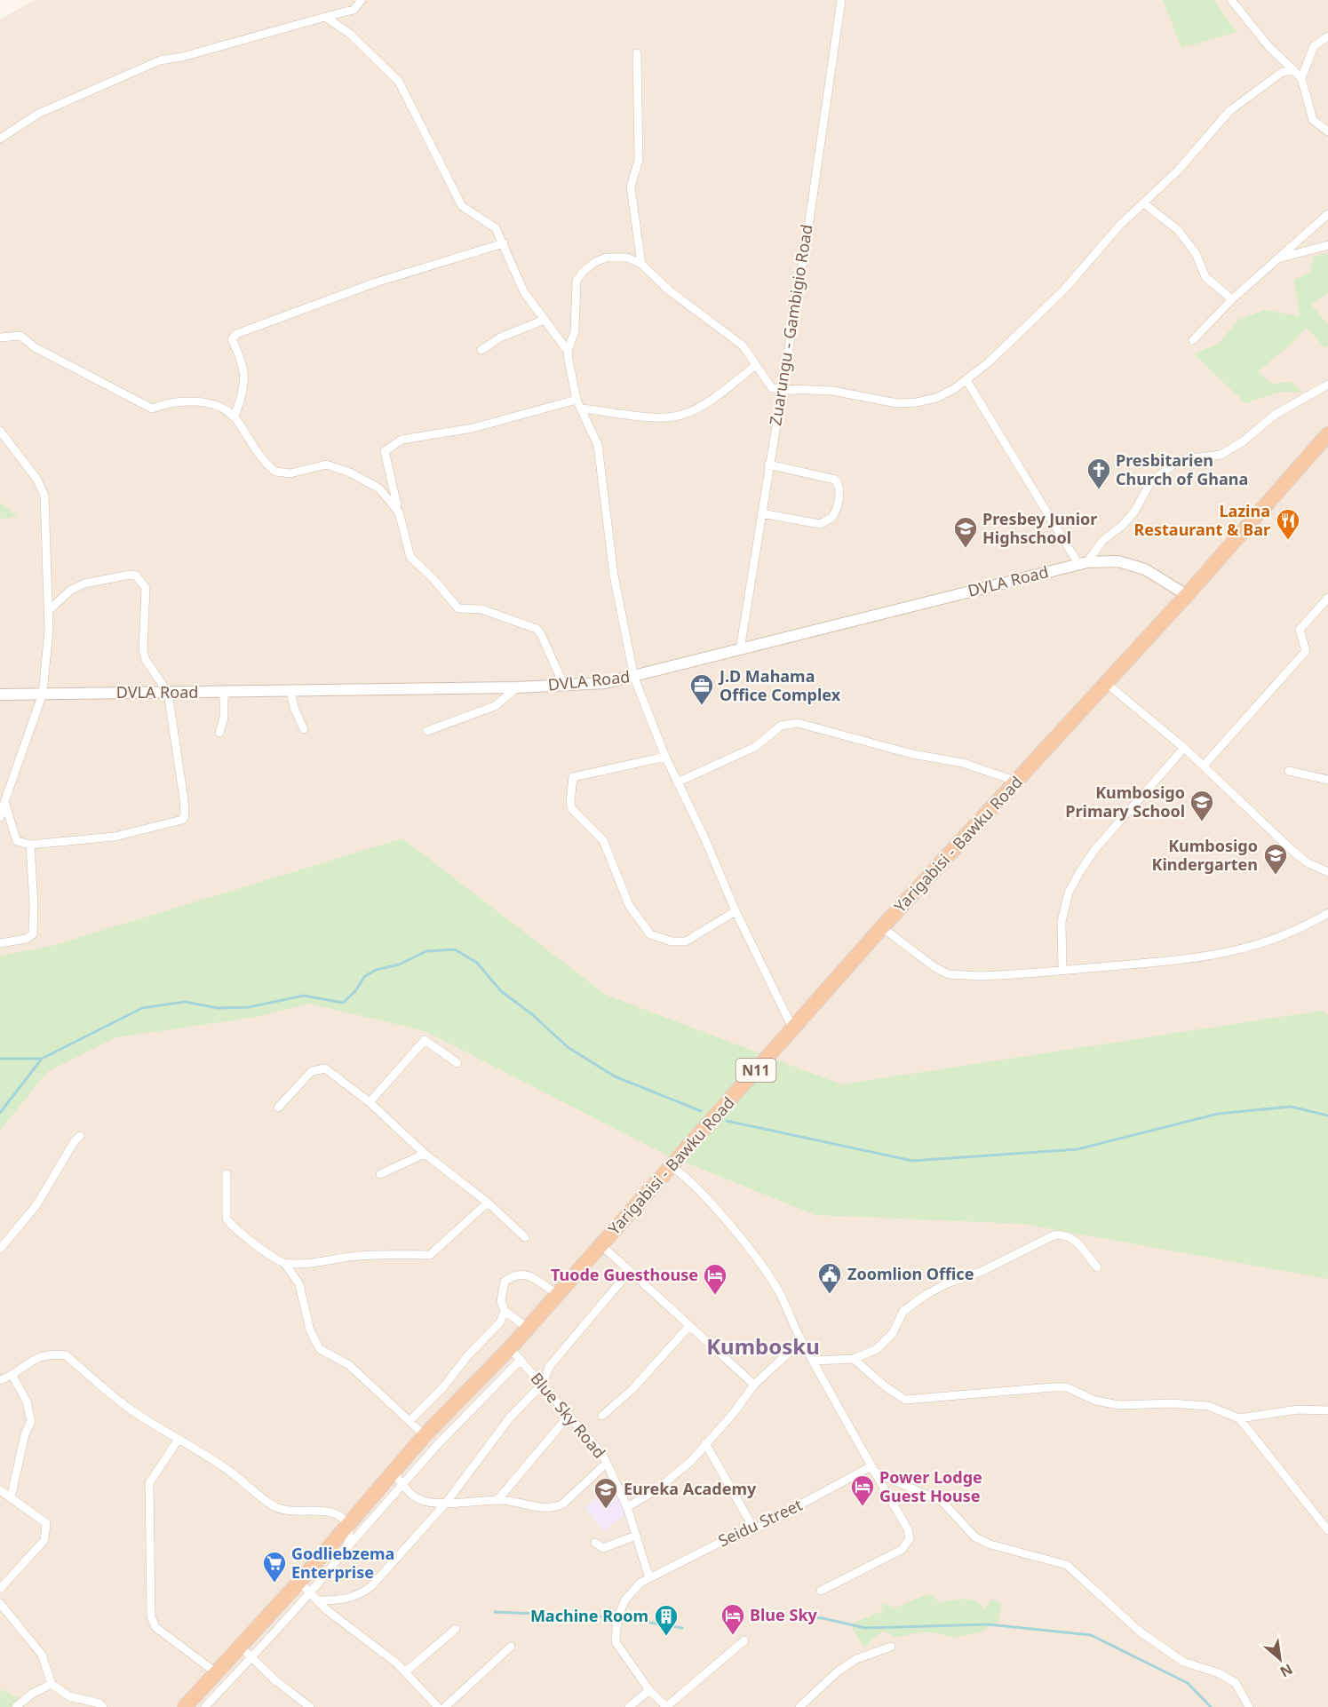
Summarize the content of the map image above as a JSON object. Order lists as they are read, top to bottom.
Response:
{
  "streets": {
    "highway": ["Yarigabisi - Bawku Road", "N11"],
    "street": [
      "Zuarungu - Gambigio Road",
      "DVLA Road",
      "Blue Sky Road",
      "Seidu Street"
    ]
  },
  "crossings": [
    ["Zuarungu - Gambigio Road", "DVLA Road"],
    ["DVLA Road", "Yarigabisi - Bawku Road"],
    ["Yarigabisi - Bawku Road", "Blue Sky Road"],
    ["Blue Sky Road", "Seidu Street"]
  ],
  "districts": ["Kumbosku"],
  "places": {
    "church": ["Presbitarien Church of Ghana"],
    "restaurant": ["Lazina Restaurant & Bar"],
    "school or university": [
      "Presbey Junior Highschool",
      "Kumbosigo Primary School",
      "Kumbosigo Kindergarten",
      "Eureka Academy"
    ],
    "office": ["J.D Mahama Office Complex"],
    "public building": ["Zoomlion Office"],
    "hotel": ["Tuode Guesthouse", "Power Lodge Guest House", "Blue Sky"],
    "supermarket": ["Godliebzema Enterprise"],
    "building": ["Machine Room"]
  },
  "north": "bottom right"
}
